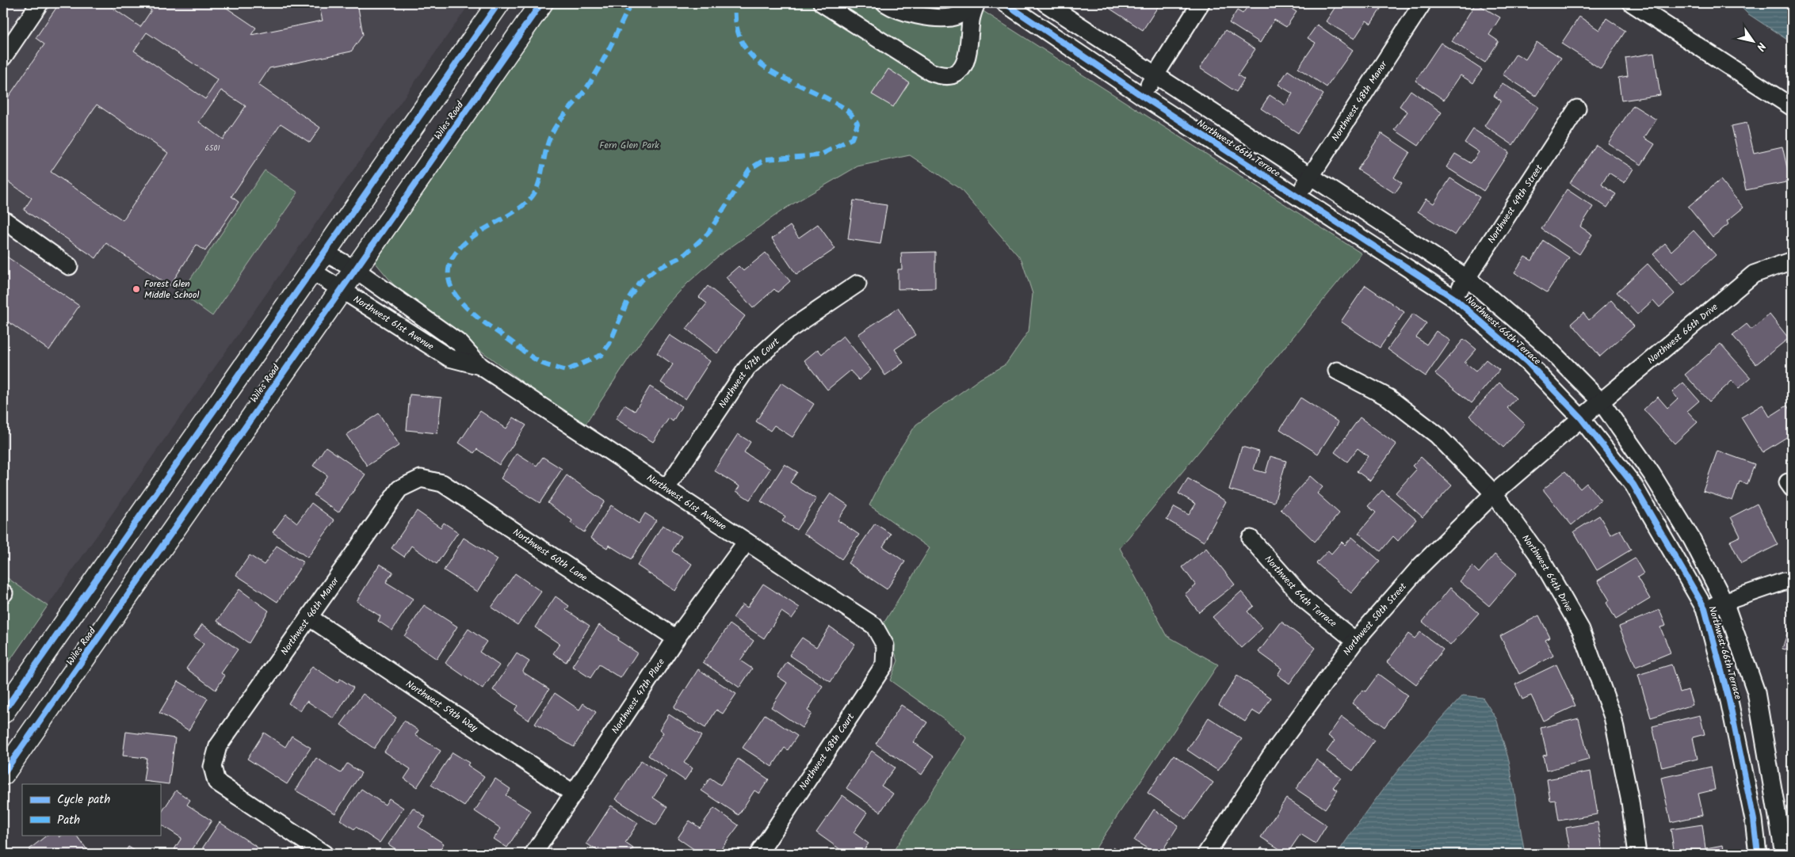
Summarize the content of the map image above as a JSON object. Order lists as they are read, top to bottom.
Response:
{
  "streets": {
    "main road": ["Wiles Road"],
    "street": [
      "Northwest 48th Manor",
      "Northwest 66th Terrace",
      "Northwest 49th Street",
      "Northwest 61st Avenue",
      "Northwest 66th Drive",
      "Northwest 47th Court",
      "Northwest 60th Lane",
      "Northwest 64th Drive",
      "Northwest 64th Terrace",
      "Northwest 46th Manor",
      "Northwest 50th Street",
      "Northwest 47th Place",
      "Northwest 59th Way",
      "Northwest 48th Court"
    ]
  },
  "crossings": [
    ["Northwest 48th Manor", "Northwest 66th Terrace"],
    ["Wiles Road", "Northwest 61st Avenue"],
    ["Northwest 66th Terrace", "Northwest 49th Street"],
    ["Northwest 66th Terrace", "Northwest 66th Drive"],
    ["Northwest 66th Terrace", "Northwest 50th Street"],
    ["Northwest 61st Avenue", "Northwest 47th Court"],
    ["Northwest 61st Avenue", "Northwest 47th Place"],
    ["Northwest 61st Avenue", "Northwest 48th Court"],
    ["Northwest 66th Drive", "Northwest 50th Street"],
    ["Northwest 60th Lane", "Northwest 46th Manor"],
    ["Northwest 60th Lane", "Northwest 47th Place"],
    ["Northwest 64th Drive", "Northwest 50th Street"],
    ["Northwest 64th Terrace", "Northwest 50th Street"],
    ["Northwest 46th Manor", "Northwest 59th Way"],
    ["Northwest 47th Place", "Northwest 59th Way"]
  ],
  "parks": ["Fern Glen Park"],
  "places": ["Forest Glen Middle School"],
  "house_numbers": ["6501"],
  "legend": ["Cycle path", "Path"],
  "north": "bottom right"
}
